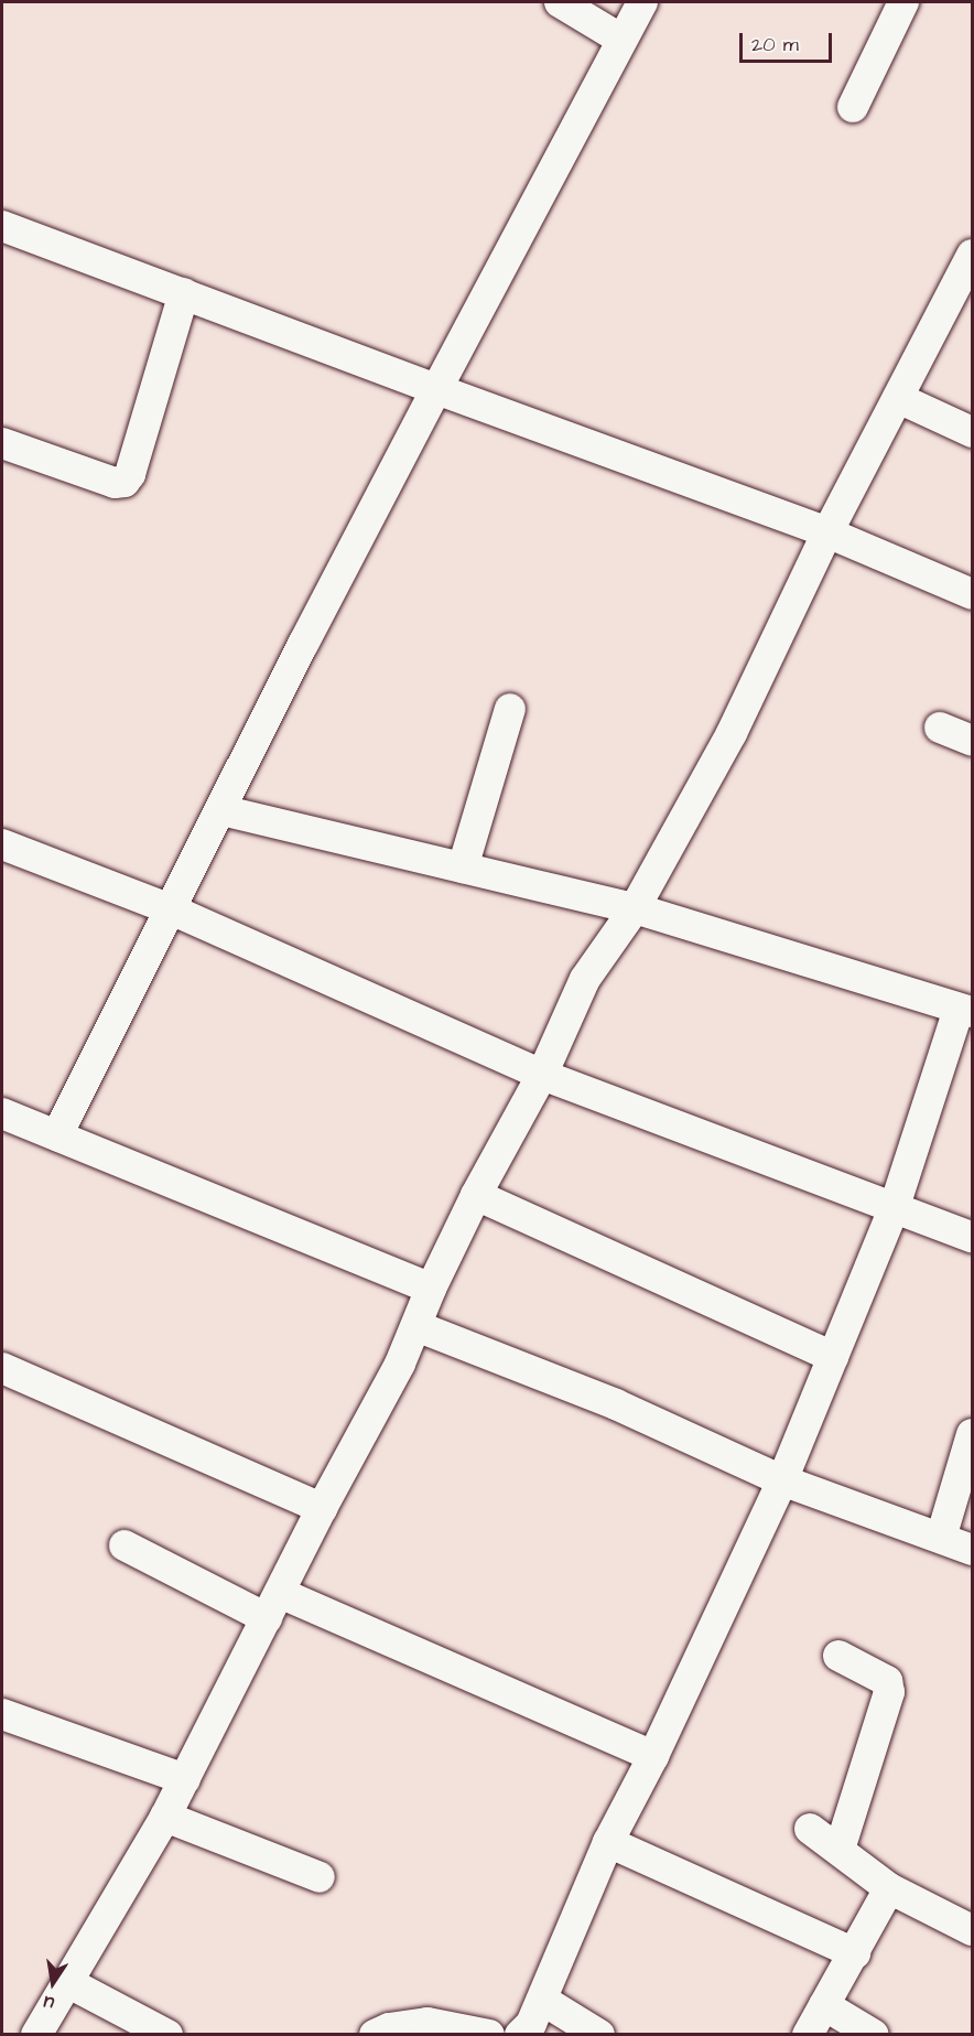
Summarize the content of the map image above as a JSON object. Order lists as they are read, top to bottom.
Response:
{
  "scale_bar": "20 m",
  "north": "bottom"
}
